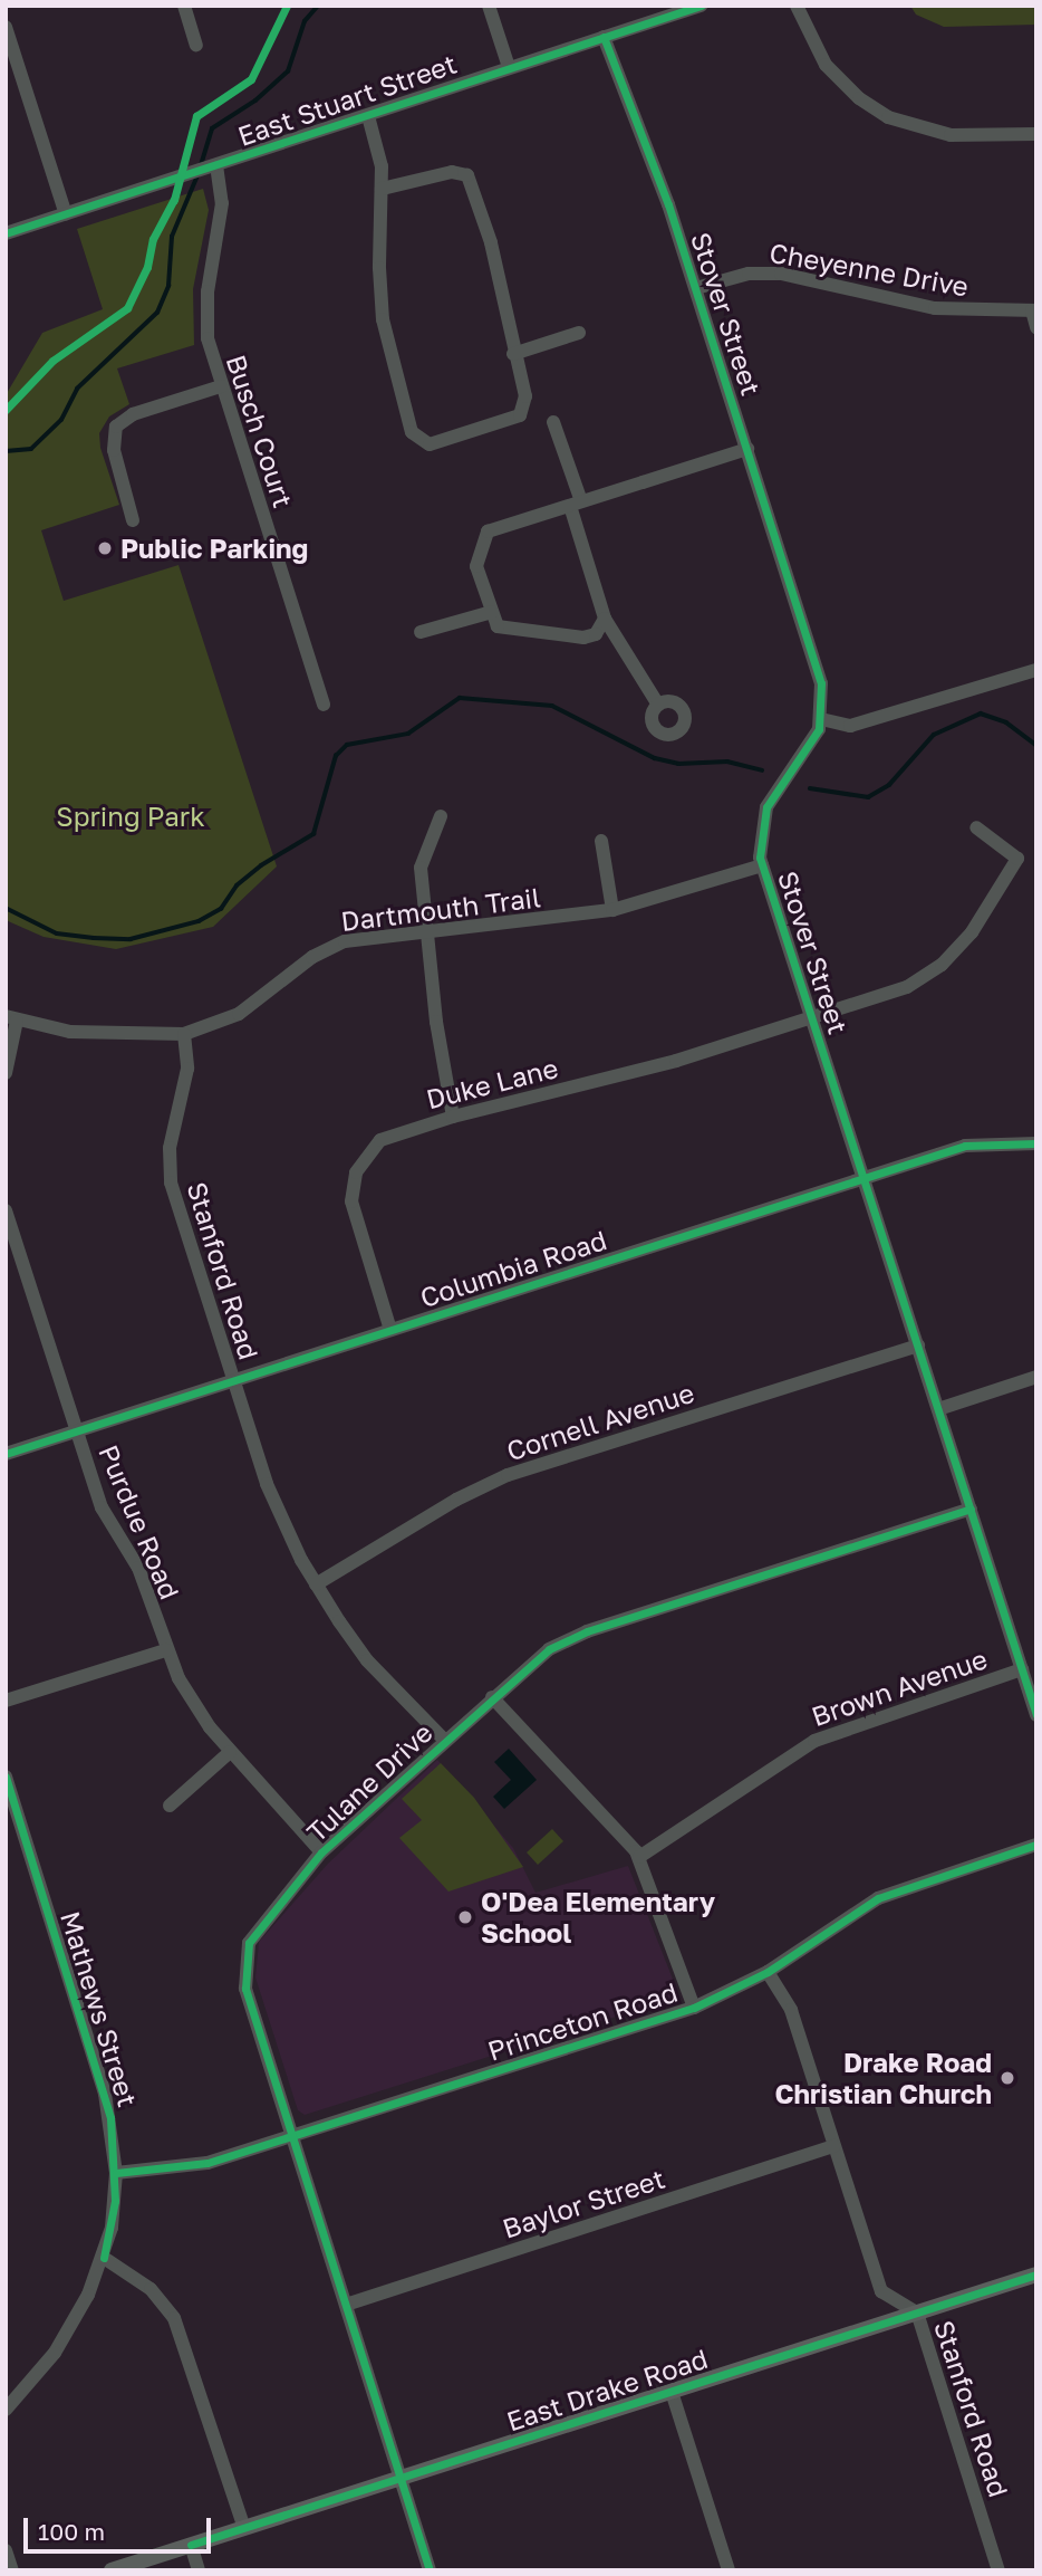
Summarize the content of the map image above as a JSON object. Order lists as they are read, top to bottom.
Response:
{
  "streets": {
    "main road": ["East Drake Road"],
    "street": [
      "East Stuart Street",
      "Cheyenne Drive",
      "Stover Street",
      "Busch Court",
      "Dartmouth Trail",
      "Duke Lane",
      "Columbia Road",
      "Stanford Road",
      "Cornell Avenue",
      "Purdue Road",
      "Brown Avenue",
      "Tulane Drive",
      "Mathews Street",
      "Princeton Road",
      "Baylor Street"
    ]
  },
  "crossings": [
    ["East Stuart Street", "Stover Street"],
    ["East Stuart Street", "Busch Court"],
    ["Cheyenne Drive", "Stover Street"],
    ["Stover Street", "Dartmouth Trail"],
    ["Stover Street", "Duke Lane"],
    ["Stover Street", "Columbia Road"],
    ["Stover Street", "Cornell Avenue"],
    ["Stover Street", "Brown Avenue"],
    ["Stover Street", "Tulane Drive"],
    ["Dartmouth Trail", "Stanford Road"],
    ["Duke Lane", "Columbia Road"],
    ["Columbia Road", "Stanford Road"],
    ["Columbia Road", "Purdue Road"],
    ["Stanford Road", "Cornell Avenue"],
    ["Stanford Road", "Tulane Drive"],
    ["Stanford Road", "Princeton Road"],
    ["Stanford Road", "Baylor Street"],
    ["Stanford Road", "East Drake Road"],
    ["Purdue Road", "Tulane Drive"],
    ["Tulane Drive", "Princeton Road"],
    ["Tulane Drive", "Baylor Street"],
    ["Tulane Drive", "East Drake Road"],
    ["Mathews Street", "Princeton Road"]
  ],
  "parks": ["Spring Park"],
  "places": ["Public Parking", "O'Dea Elementary School", "Drake Road Christian Church"],
  "scale_bar": "100 m"
}
